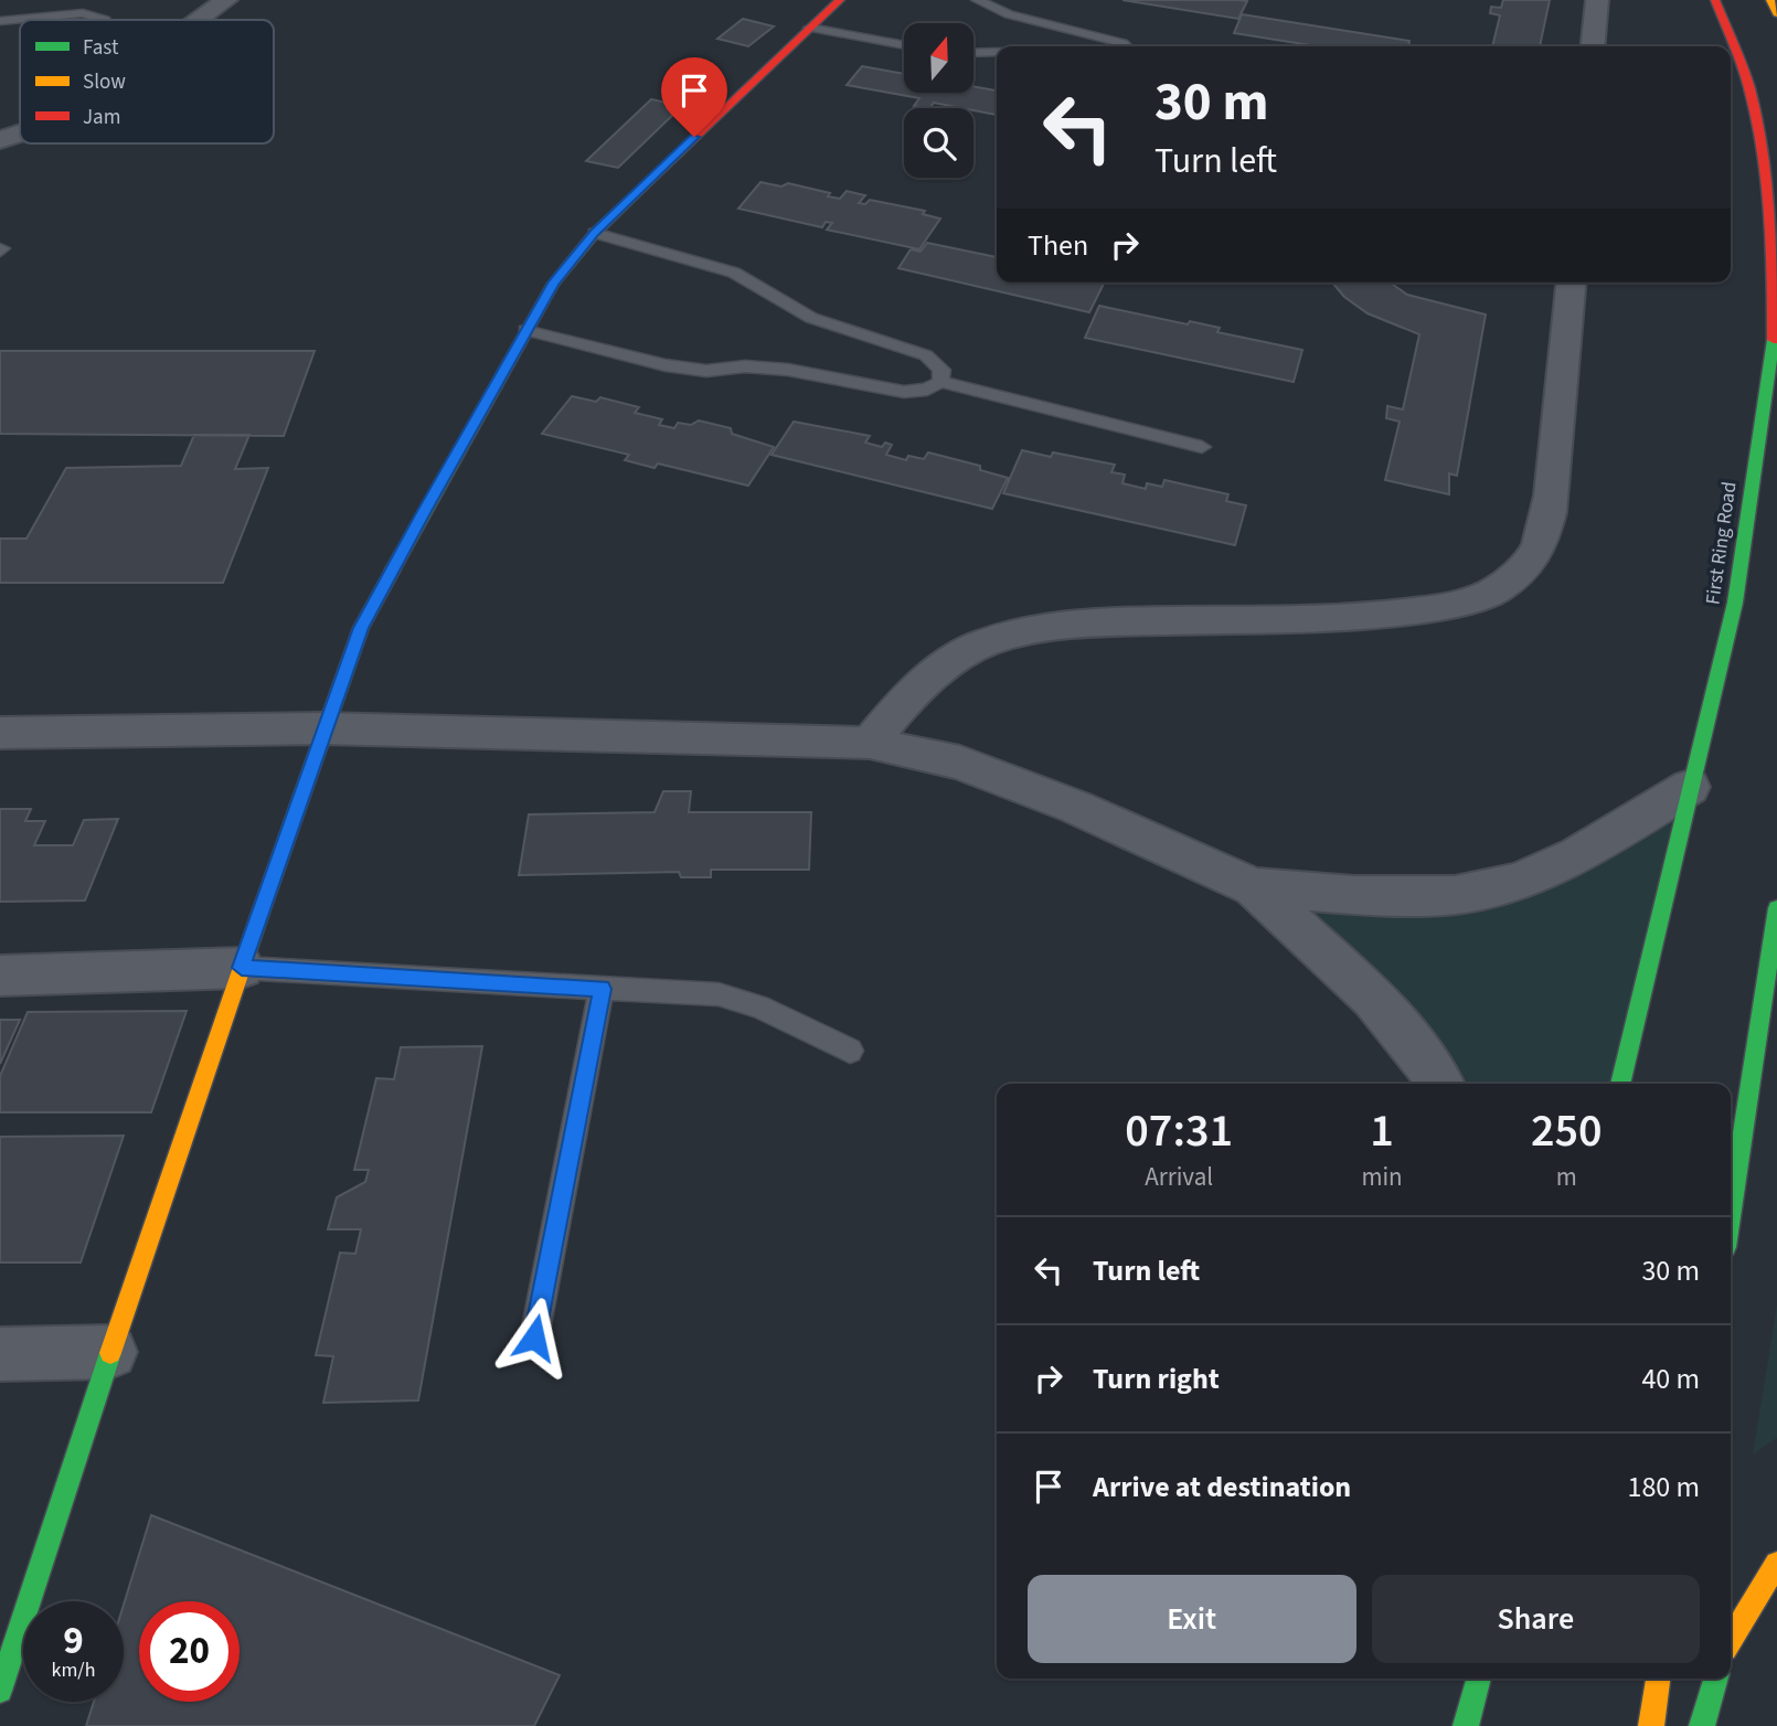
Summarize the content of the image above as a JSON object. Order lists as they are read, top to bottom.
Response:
{
  "streets": {
    "main road": ["First Ring Road"]
  },
  "legend": ["Fast", "Slow", "Jam"],
  "north": "top",
  "page": {
    "turn": ["30 m", "Turn left"],
    "then": "Then",
    "eta": [
      "07:31",
      "Arrival",
      "1",
      "min",
      "250",
      "m"
    ],
    "list": [
      {
        "name": "Turn left",
        "value": "30 m"
      },
      {
        "name": "Turn right",
        "value": "40 m"
      },
      {
        "name": "Arrive at destination",
        "value": "180 m"
      }
    ],
    "buttons": ["Exit", "Share"],
    "speed": "9 km/h",
    "limit": "20"
  }
}
